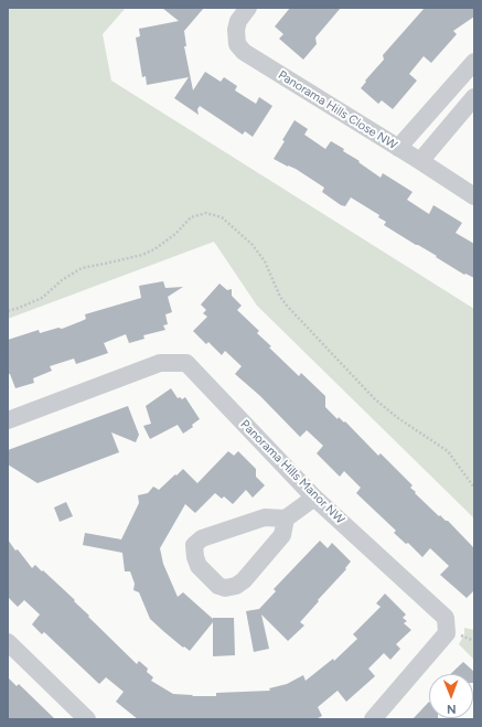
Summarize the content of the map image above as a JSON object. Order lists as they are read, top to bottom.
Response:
{
  "streets": {
    "street": ["Panorama Hills Close NW", "Panorama Hills Manor NW"]
  },
  "north": "bottom"
}
